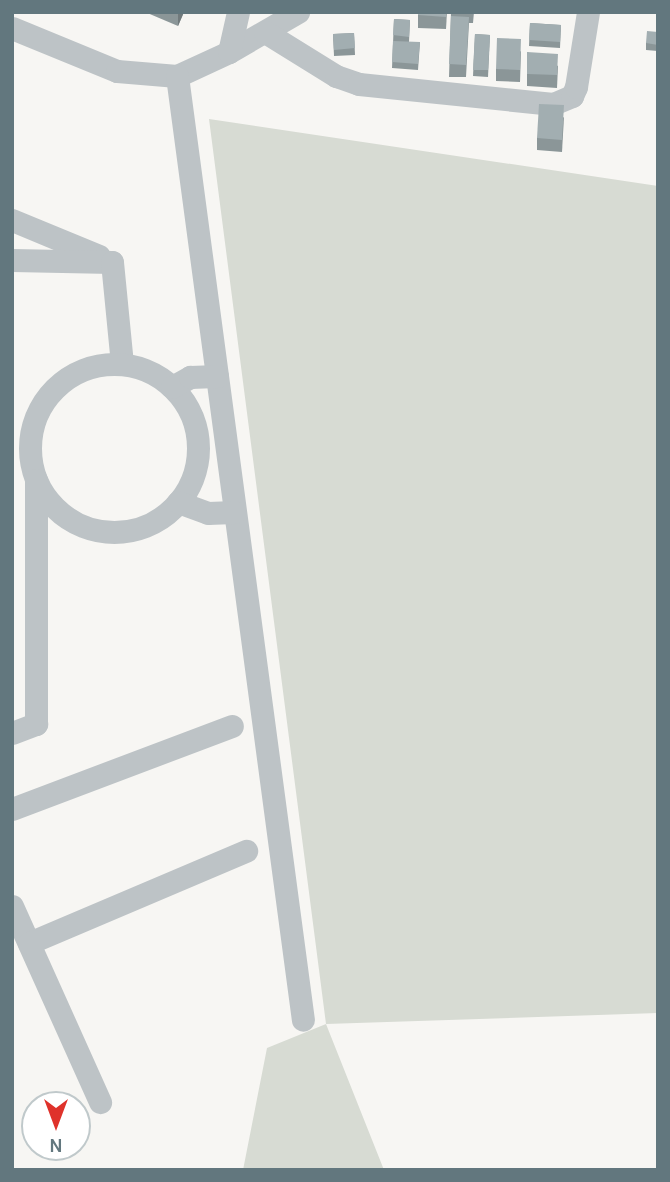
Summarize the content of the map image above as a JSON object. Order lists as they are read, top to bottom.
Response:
{
  "north": "bottom"
}
